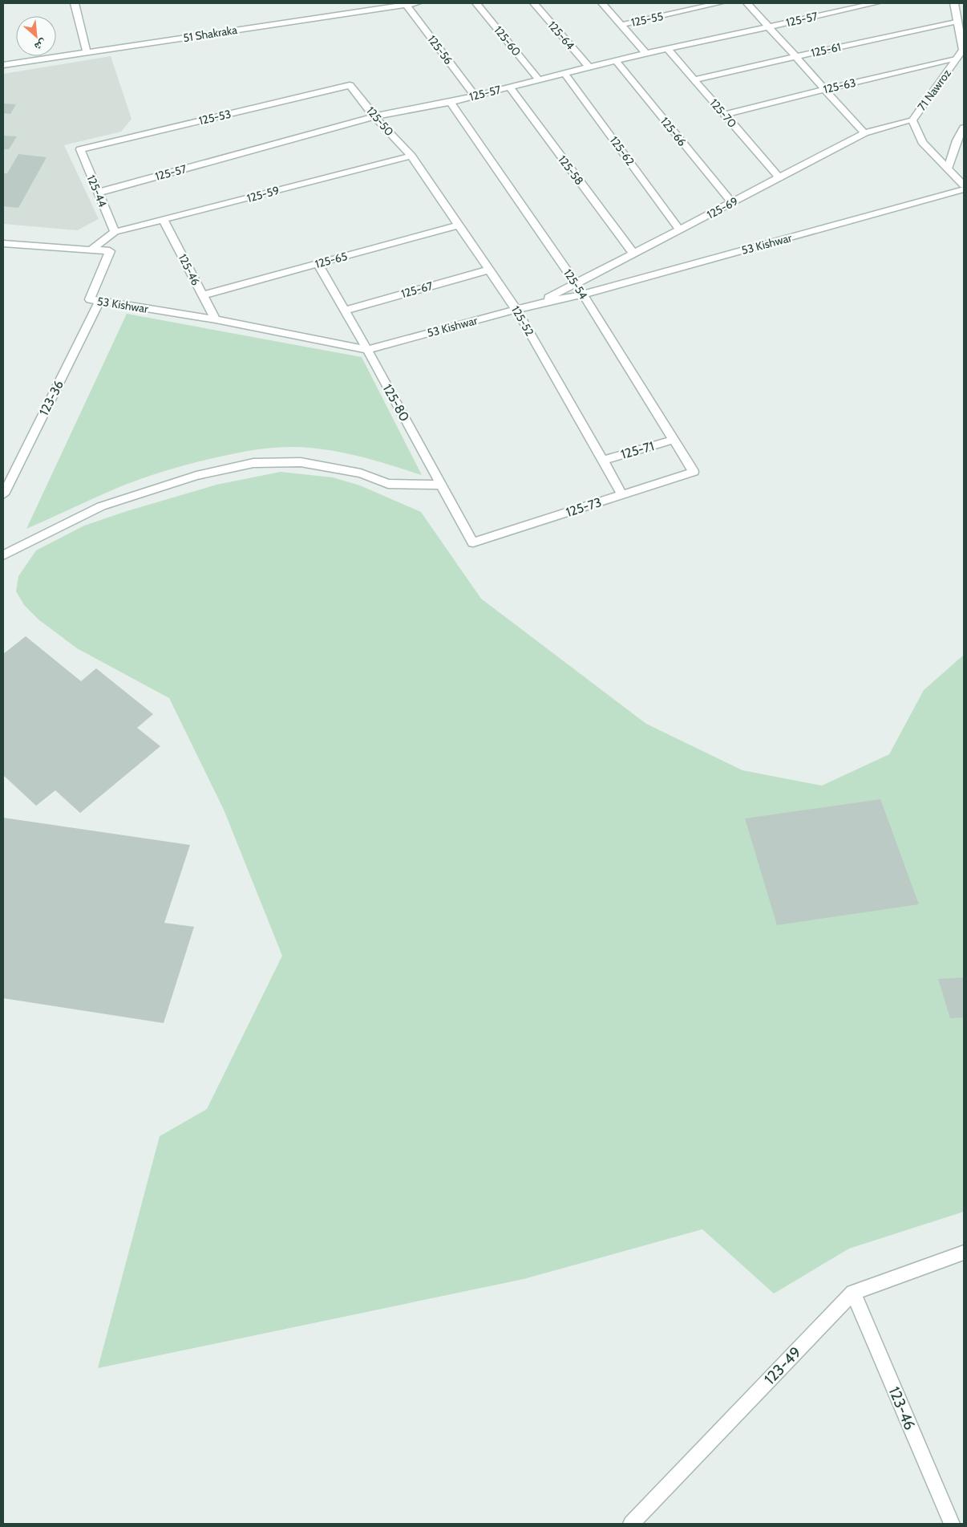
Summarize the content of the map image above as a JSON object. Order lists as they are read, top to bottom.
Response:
{
  "streets": {
    "street": [
      "125-55",
      "125-57",
      "51 Shakraka",
      "125-64",
      "125-60",
      "125-56",
      "125-61",
      "125-63",
      "71 Nawroz",
      "125-70",
      "125-53",
      "125-50",
      "125-66",
      "125-62",
      "125-58",
      "125-44",
      "125-59",
      "125-69",
      "53 Kishwar",
      "125-65",
      "125-46",
      "125-54",
      "125-67",
      "125-52",
      "123-36",
      "125-80",
      "125-71",
      "125-73",
      "123-49",
      "123-46"
    ]
  },
  "crossings": [
    ["125-57", "125-64"],
    ["125-57", "125-60"],
    ["125-57", "125-56"],
    ["125-57", "125-70"],
    ["125-57", "125-50"],
    ["125-57", "125-66"],
    ["125-57", "125-62"],
    ["125-57", "125-58"],
    ["125-57", "125-44"],
    ["125-57", "125-54"],
    ["51 Shakraka", "125-56"],
    ["125-61", "71 Nawroz"],
    ["125-61", "125-70"],
    ["125-63", "71 Nawroz"],
    ["125-63", "125-70"],
    ["71 Nawroz", "125-69"],
    ["125-70", "125-69"],
    ["125-53", "125-50"],
    ["125-53", "125-44"],
    ["125-50", "125-59"],
    ["125-50", "125-52"],
    ["125-66", "125-69"],
    ["125-62", "125-69"],
    ["125-58", "125-69"],
    ["125-44", "125-59"],
    ["125-59", "125-46"],
    ["125-59", "125-52"],
    ["125-69", "53 Kishwar"],
    ["125-69", "125-54"],
    ["53 Kishwar", "125-46"],
    ["53 Kishwar", "125-54"],
    ["53 Kishwar", "125-52"],
    ["53 Kishwar", "123-36"],
    ["53 Kishwar", "125-80"],
    ["125-65", "125-46"],
    ["125-65", "125-52"],
    ["125-65", "125-80"],
    ["125-54", "125-71"],
    ["125-54", "125-73"],
    ["125-67", "125-52"],
    ["125-67", "125-80"],
    ["125-52", "125-71"],
    ["125-52", "125-73"],
    ["125-80", "125-73"],
    ["123-49", "123-46"]
  ],
  "north": "bottom right"
}
